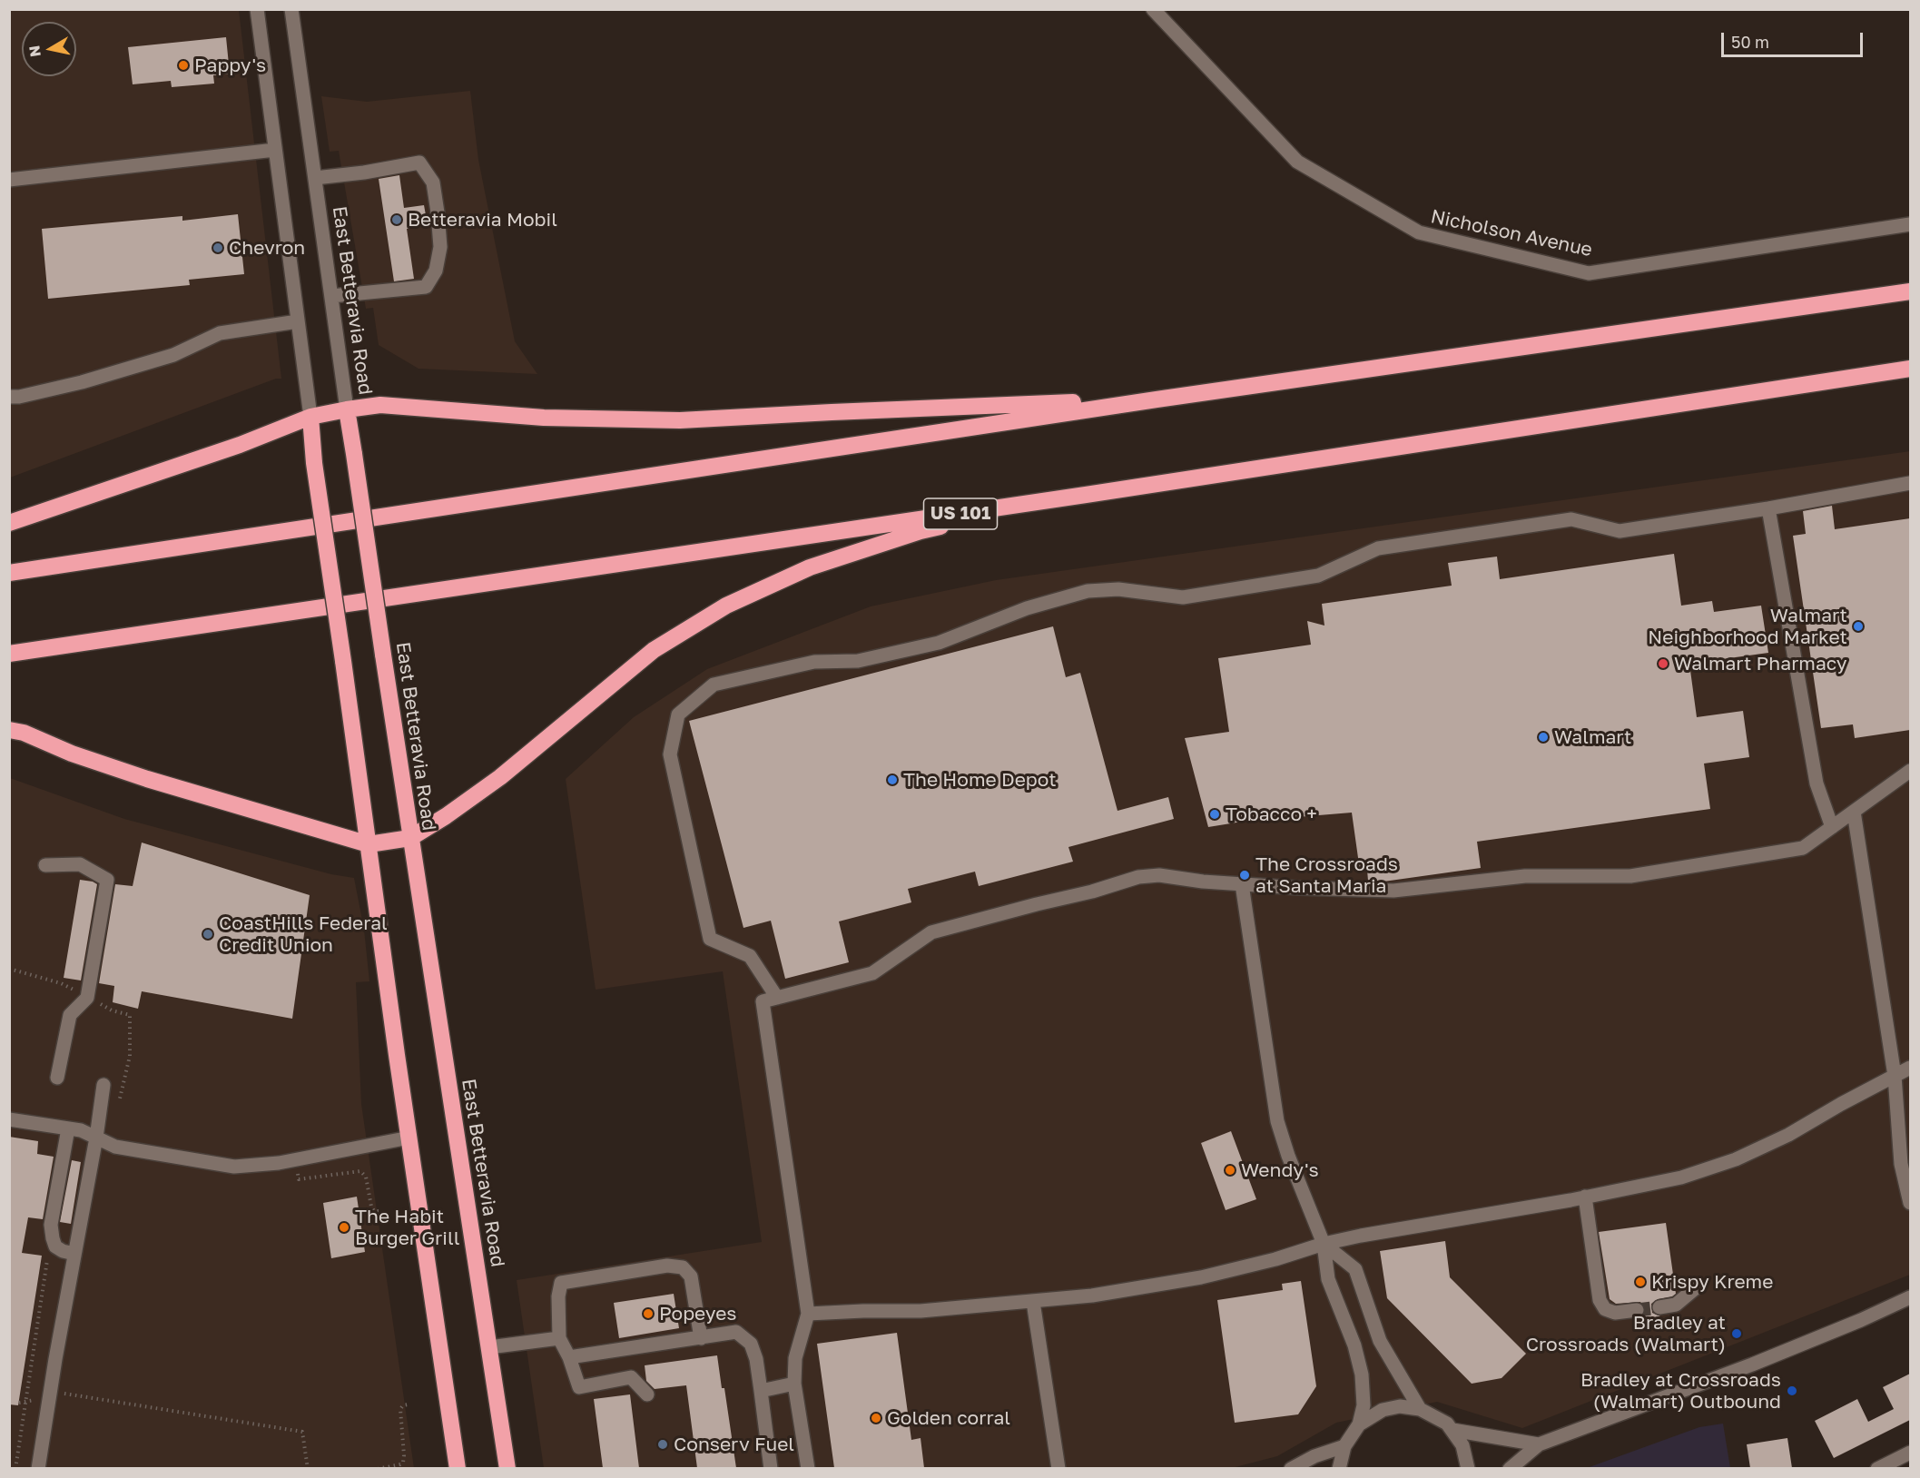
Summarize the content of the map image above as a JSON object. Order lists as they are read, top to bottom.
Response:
{
  "streets": {
    "highway": ["East Betteravia Road", "US 101"],
    "street": ["Nicholson Avenue"]
  },
  "places": [
    "Pappy's",
    "Betteravia Mobil",
    "Chevron",
    "Walmart Neighborhood Market",
    "Walmart Pharmacy",
    "Walmart",
    "The Home Depot",
    "Tobacco +",
    "The Crossroads at Santa Maria",
    "CoastHills Federal Credit Union",
    "Wendy's",
    "The Habit Burger Grill",
    "Krispy Kreme",
    "Popeyes",
    "Bradley at Crossroads (Walmart)",
    "Bradley at Crossroads (Walmart) Outbound",
    "Golden corral",
    "Conserv Fuel"
  ],
  "scale_bar": "50 m",
  "north": "left"
}
